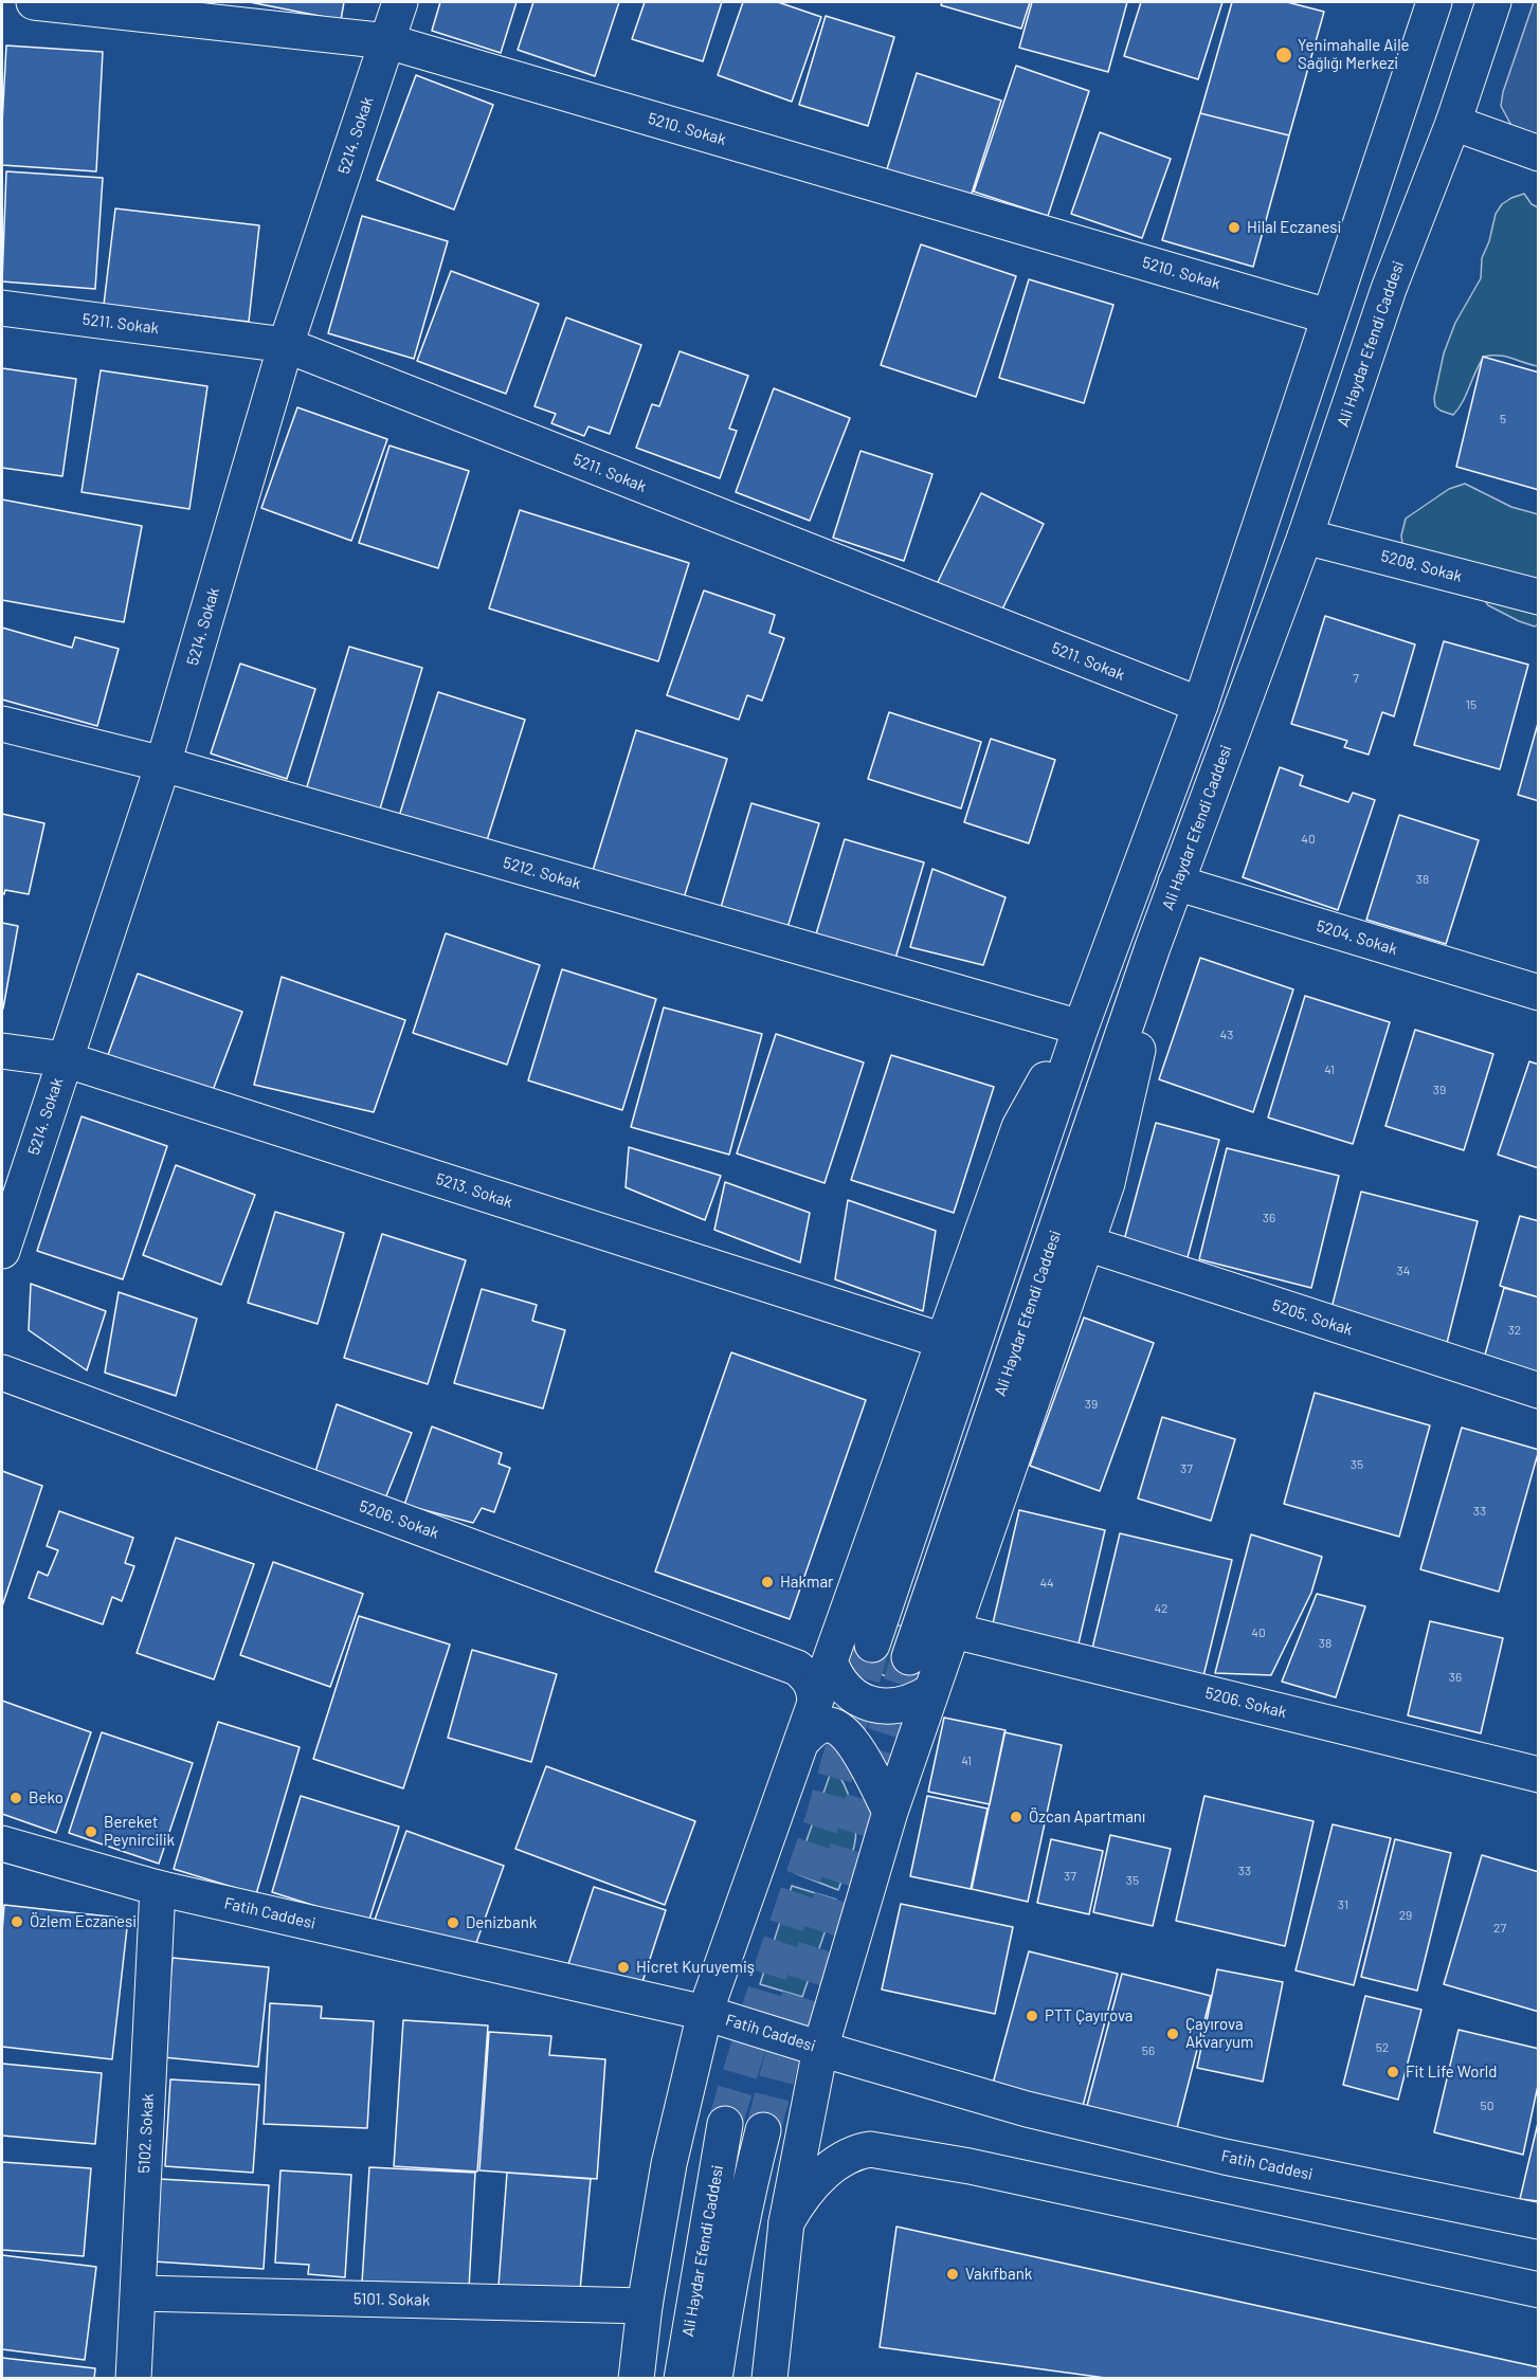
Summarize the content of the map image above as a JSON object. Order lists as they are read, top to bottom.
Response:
{
  "streets": {
    "street": [
      "5210. Sokak",
      "5214. Sokak",
      "5211. Sokak",
      "Ali Haydar Efendi Caddesi",
      "5208. Sokak",
      "5212. Sokak",
      "5204. Sokak",
      "5213. Sokak",
      "5205. Sokak",
      "5206. Sokak",
      "Fatih Caddesi",
      "5102. Sokak",
      "5101. Sokak"
    ]
  },
  "crossings": [
    ["5210. Sokak", "5214. Sokak"],
    ["5214. Sokak", "5211. Sokak"],
    ["5214. Sokak", "5212. Sokak"],
    ["5214. Sokak", "5213. Sokak"],
    ["Ali Haydar Efendi Caddesi", "5208. Sokak"],
    ["Ali Haydar Efendi Caddesi", "5204. Sokak"],
    ["Fatih Caddesi", "5102. Sokak"],
    ["5102. Sokak", "5101. Sokak"]
  ],
  "places": [
    "Yenimahalle Aile Sağlığı Merkezi",
    "Hilal Eczanesi",
    "Hakmar",
    "Beko",
    "Özcan Apartmanı",
    "Bereket Peynircilik",
    "Özlem Eczanesi",
    "Denizbank",
    "Hicret Kuruyemiş",
    "PTT Çayırova",
    "Çayırova Akvaryum",
    "Fit Life World",
    "Vakıfbank"
  ],
  "house_numbers": [
    "5",
    "7",
    "15",
    "40",
    "38",
    "43",
    "41",
    "39",
    "36",
    "34",
    "32",
    "39",
    "35",
    "37",
    "33",
    "44",
    "42",
    "40",
    "38",
    "36",
    "41",
    "33",
    "37",
    "35",
    "31",
    "29",
    "27",
    "52",
    "56",
    "50"
  ]
}
